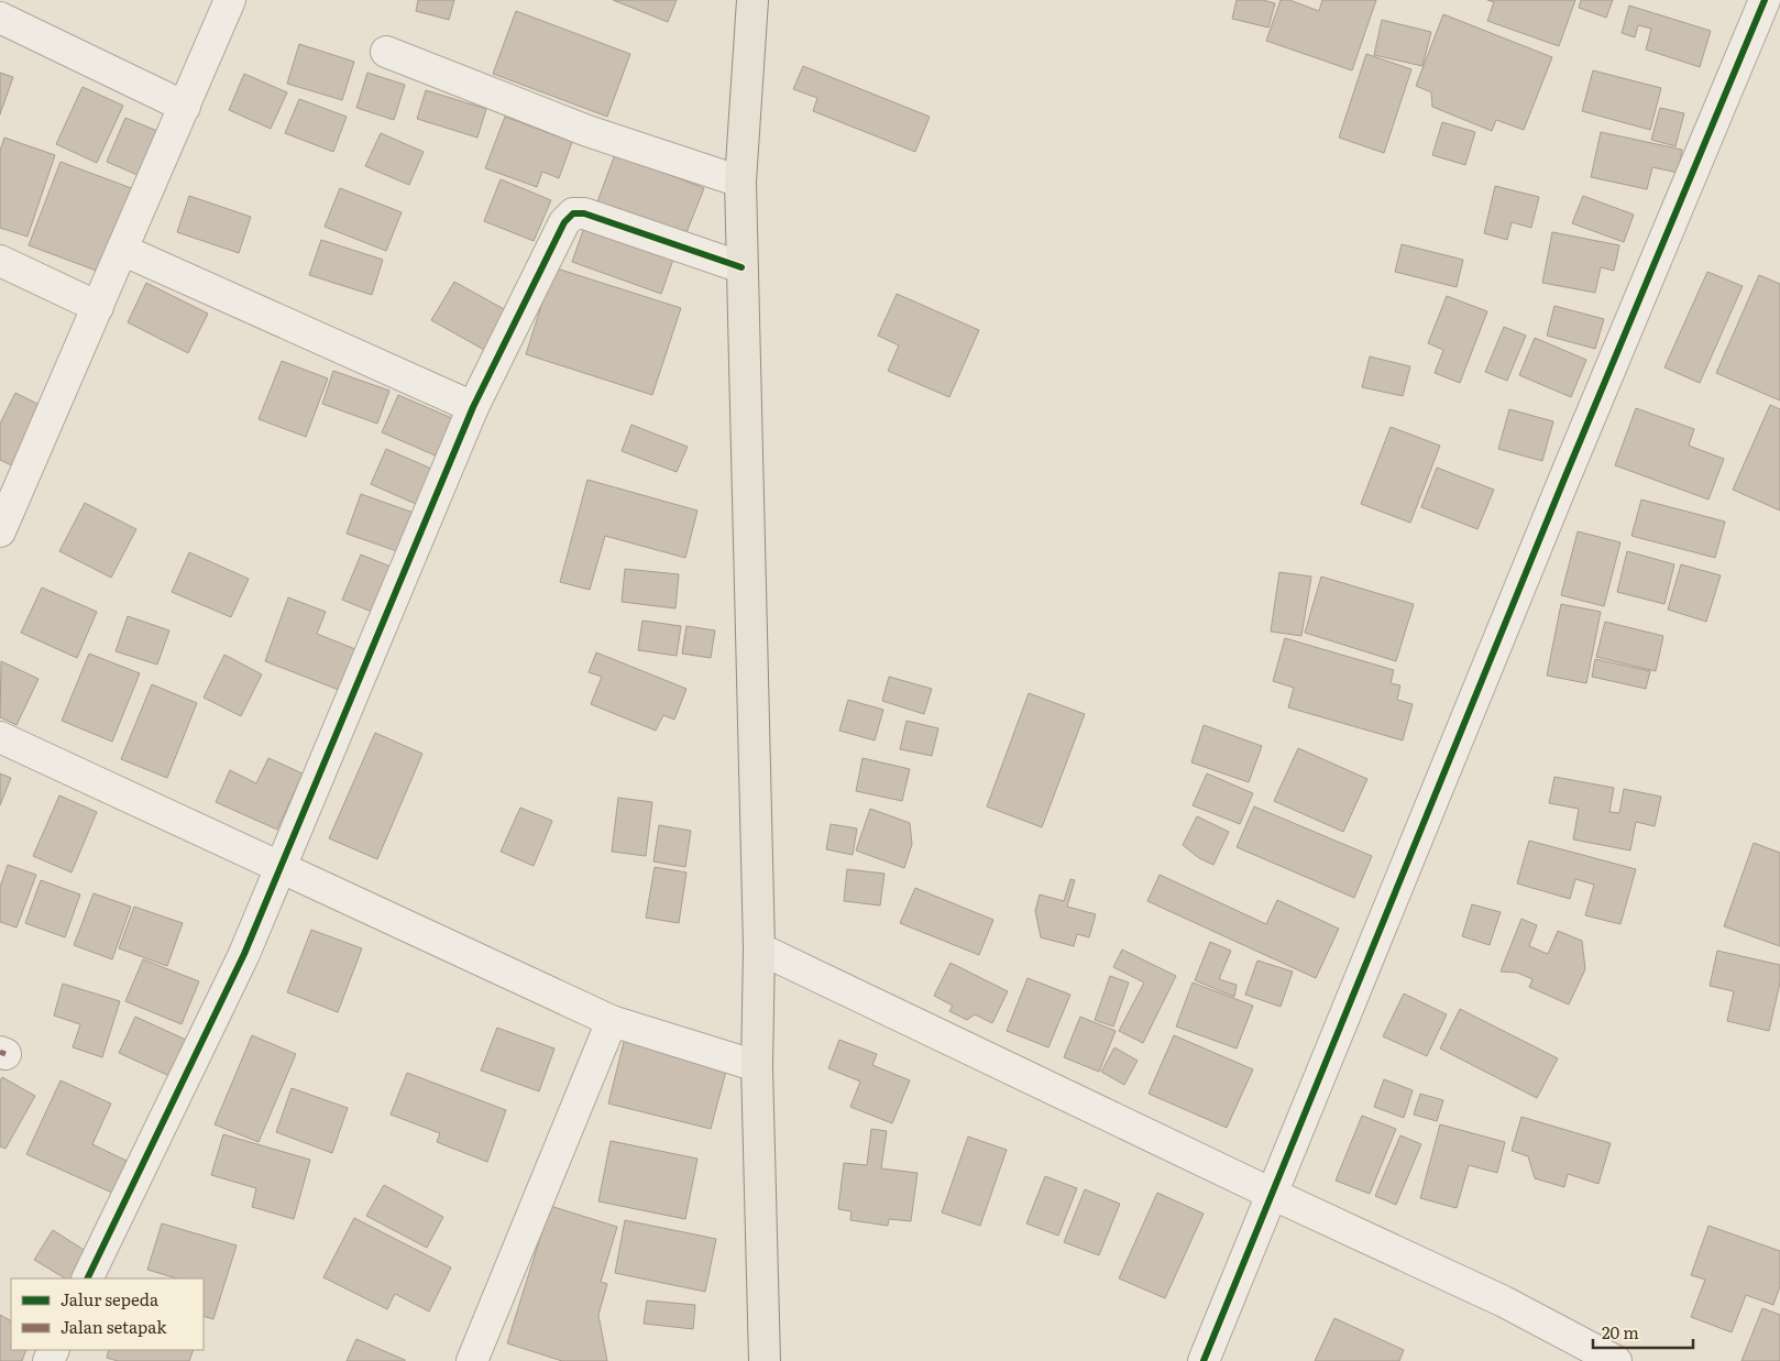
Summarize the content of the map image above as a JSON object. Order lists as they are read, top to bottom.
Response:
{
  "legend": ["Jalur sepeda", "Jalan setapak"],
  "scale_bar": "20 m"
}
